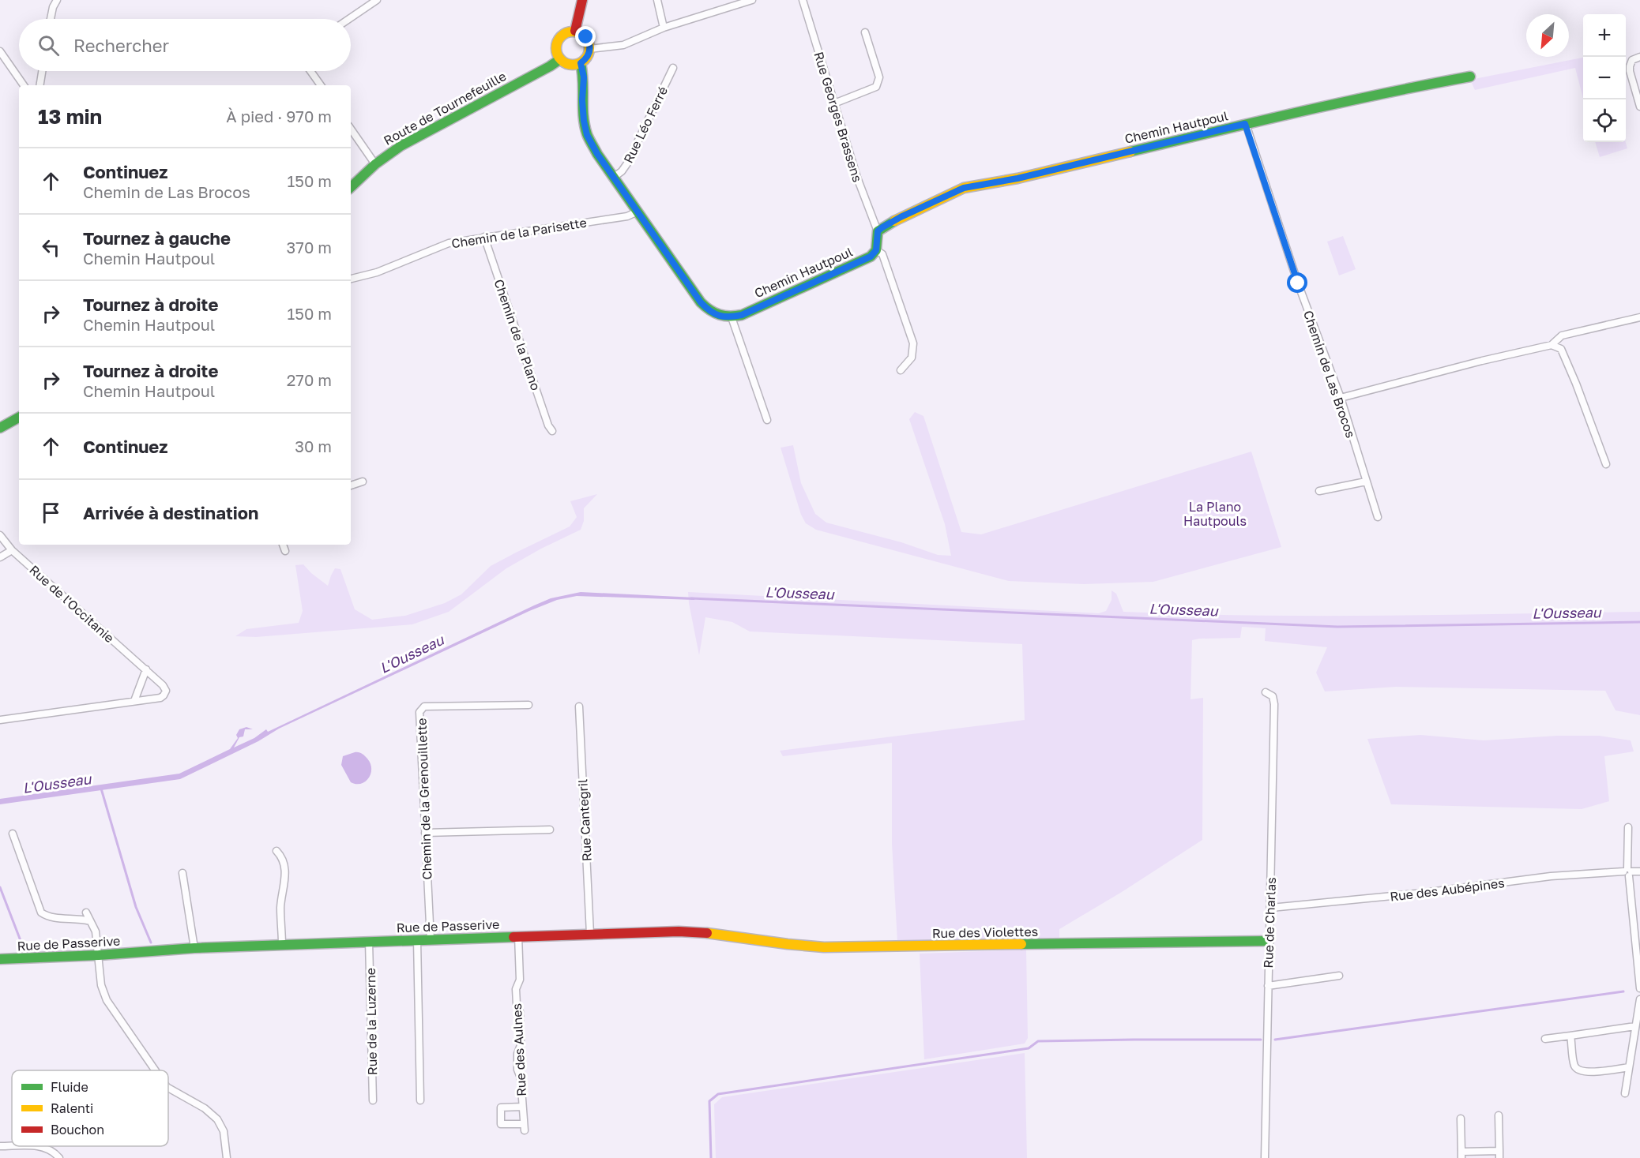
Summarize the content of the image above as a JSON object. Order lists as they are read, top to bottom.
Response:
{
  "streets": {
    "street": [
      "Route de Tournefeuille",
      "Rue Georges Brassens",
      "Rue Léo Ferré",
      "Chemin Hautpoul",
      "Chemin de la Parisette",
      "Chemin de la Plano",
      "Chemin de Las Brocos",
      "Rue de l'Occitanie",
      "Chemin de la Grenouillette",
      "Rue Cantegril",
      "Rue des Aubépines",
      "Rue de Charlas",
      "Rue de Passerive",
      "Rue des Violettes",
      "Rue de la Luzerne",
      "Rue des Aulnes"
    ]
  },
  "crossings": [
    ["Rue Georges Brassens", "Chemin Hautpoul"],
    ["Chemin Hautpoul", "Chemin de Las Brocos"],
    ["Chemin de la Parisette", "Chemin de la Plano"],
    ["Chemin de la Grenouillette", "Rue de Passerive"],
    ["Rue Cantegril", "Rue de Passerive"],
    ["Rue des Aubépines", "Rue de Charlas"],
    ["Rue de Charlas", "Rue des Violettes"],
    ["Rue de Passerive", "Rue des Violettes"],
    ["Rue de Passerive", "Rue de la Luzerne"],
    ["Rue de Passerive", "Rue des Aulnes"]
  ],
  "water": ["L'Ousseau"],
  "parks": ["La Plano Hautpouls"],
  "legend": ["Fluide", "Ralenti", "Bouchon"],
  "north": "bottom left",
  "page": {
    "map_buttons": ["+", "−"],
    "search": "Rechercher",
    "heading": ["13 min", "À pied · 970 m"],
    "list": [
      ["Continuez", "Chemin de Las Brocos", "150 m"],
      ["Tournez à gauche", "Chemin Hautpoul", "370 m"],
      ["Tournez à droite", "Chemin Hautpoul", "150 m"],
      ["Tournez à droite", "Chemin Hautpoul", "270 m"],
      ["Continuez", "30 m"],
      "Arrivée à destination"
    ]
  }
}
